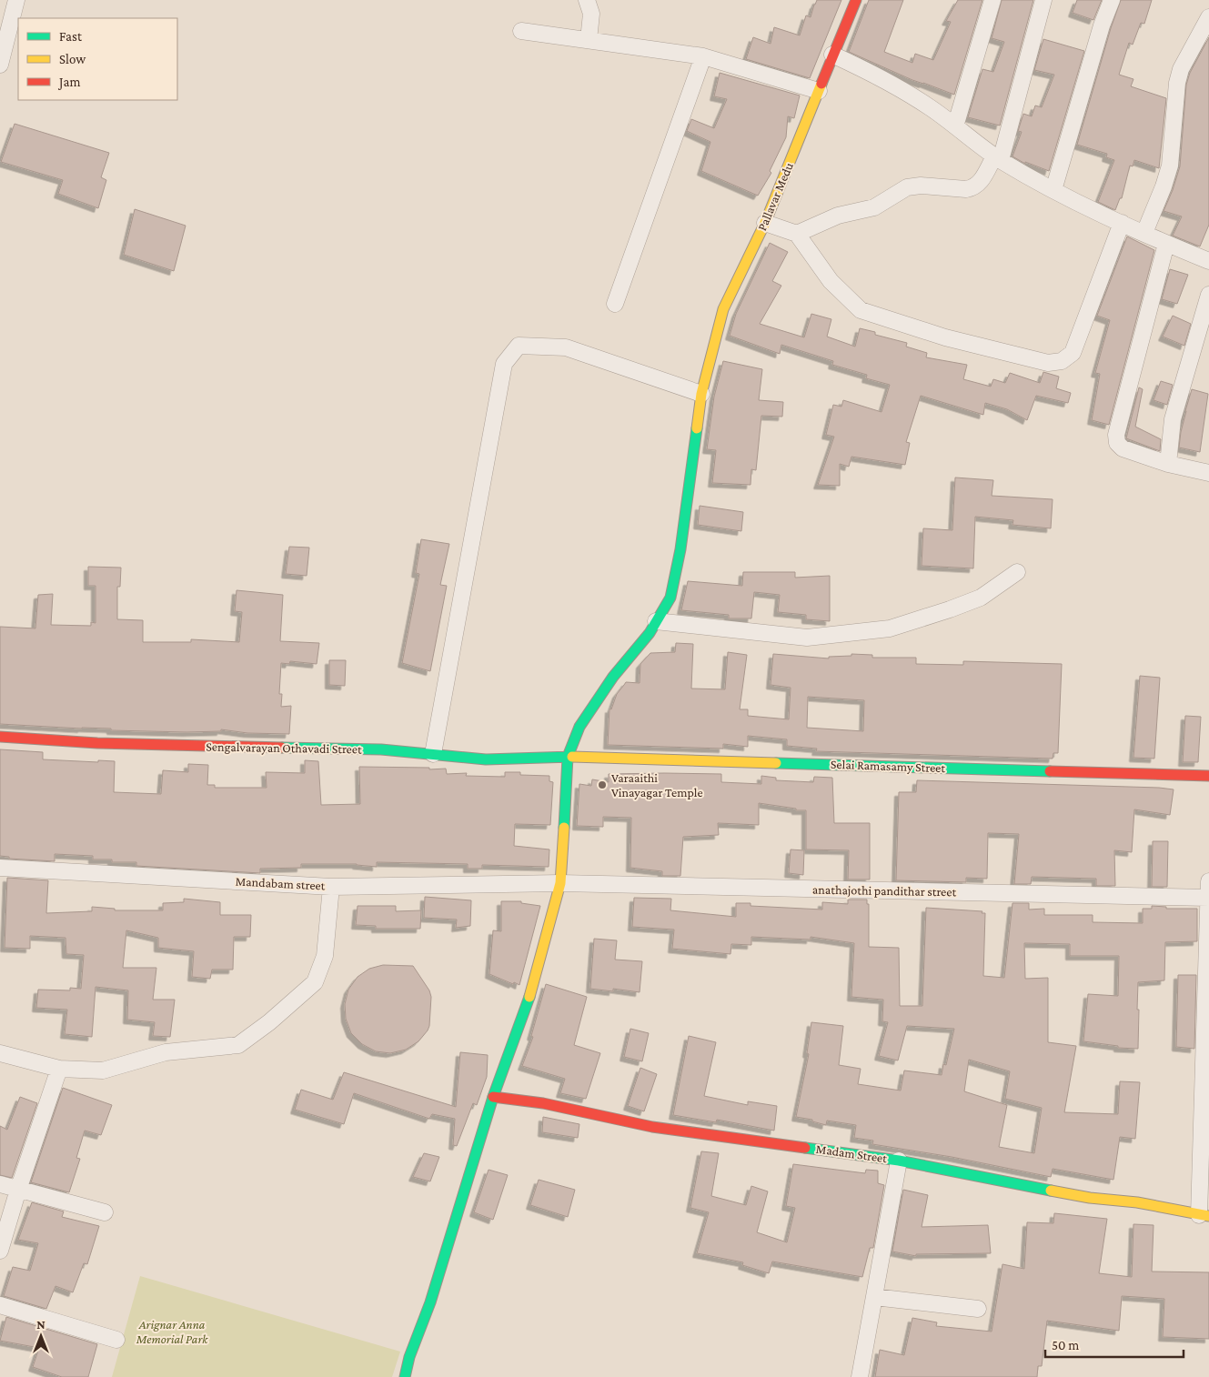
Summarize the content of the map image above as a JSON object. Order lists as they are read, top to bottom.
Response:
{
  "streets": {
    "street": [
      "Pallavar Medu",
      "Sengalvarayan Othavadi Street",
      "Selai Ramasamy Street",
      "Mandabam street",
      "anathajothi pandithar street",
      "Madam Street"
    ]
  },
  "crossings": [
    ["Pallavar Medu", "Sengalvarayan Othavadi Street"],
    ["Pallavar Medu", "Selai Ramasamy Street"],
    ["Pallavar Medu", "Mandabam street"],
    ["Pallavar Medu", "anathajothi pandithar street"],
    ["Pallavar Medu", "Madam Street"],
    ["Sengalvarayan Othavadi Street", "Selai Ramasamy Street"],
    ["Mandabam street", "anathajothi pandithar street"]
  ],
  "parks": ["Arignar Anna Memorial Park"],
  "places": ["Varaaithi Vinayagar Temple"],
  "legend": ["Fast", "Slow", "Jam"],
  "scale_bar": "50 m",
  "north": "top"
}
